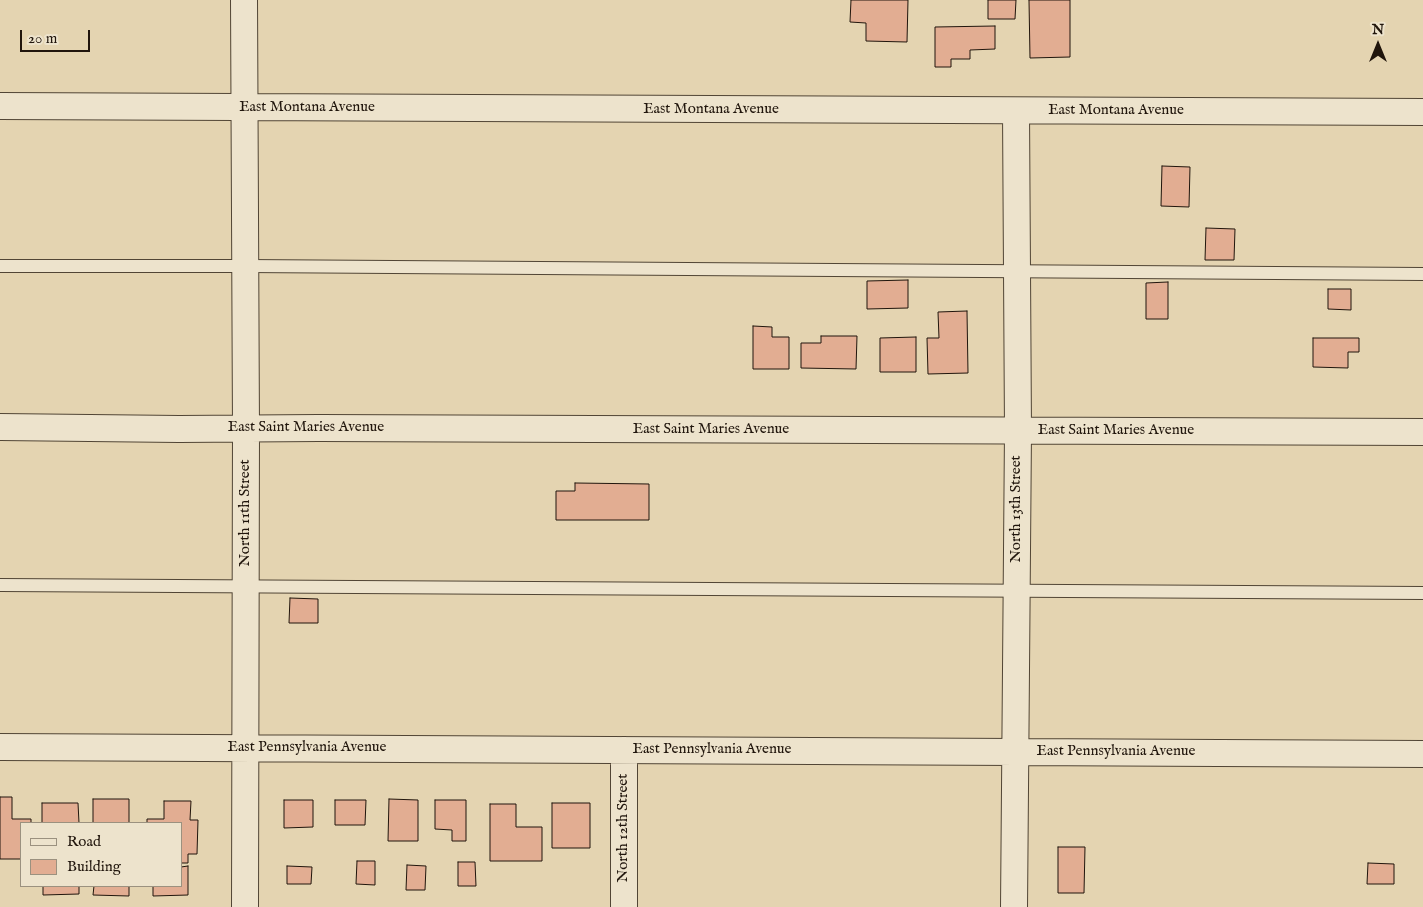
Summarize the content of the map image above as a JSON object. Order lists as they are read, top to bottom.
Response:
{
  "streets": {
    "street": [
      "East Montana Avenue",
      "East Saint Maries Avenue",
      "North 13th Street",
      "North 11th Street",
      "East Pennsylvania Avenue",
      "North 12th Street"
    ]
  },
  "crossings": [
    ["East Montana Avenue", "North 13th Street"],
    ["East Montana Avenue", "North 11th Street"],
    ["East Saint Maries Avenue", "North 13th Street"],
    ["East Saint Maries Avenue", "North 11th Street"],
    ["North 13th Street", "East Pennsylvania Avenue"],
    ["North 11th Street", "East Pennsylvania Avenue"],
    ["East Pennsylvania Avenue", "North 12th Street"]
  ],
  "legend": ["Road", "Building"],
  "scale_bar": "20 m",
  "north": "top"
}
